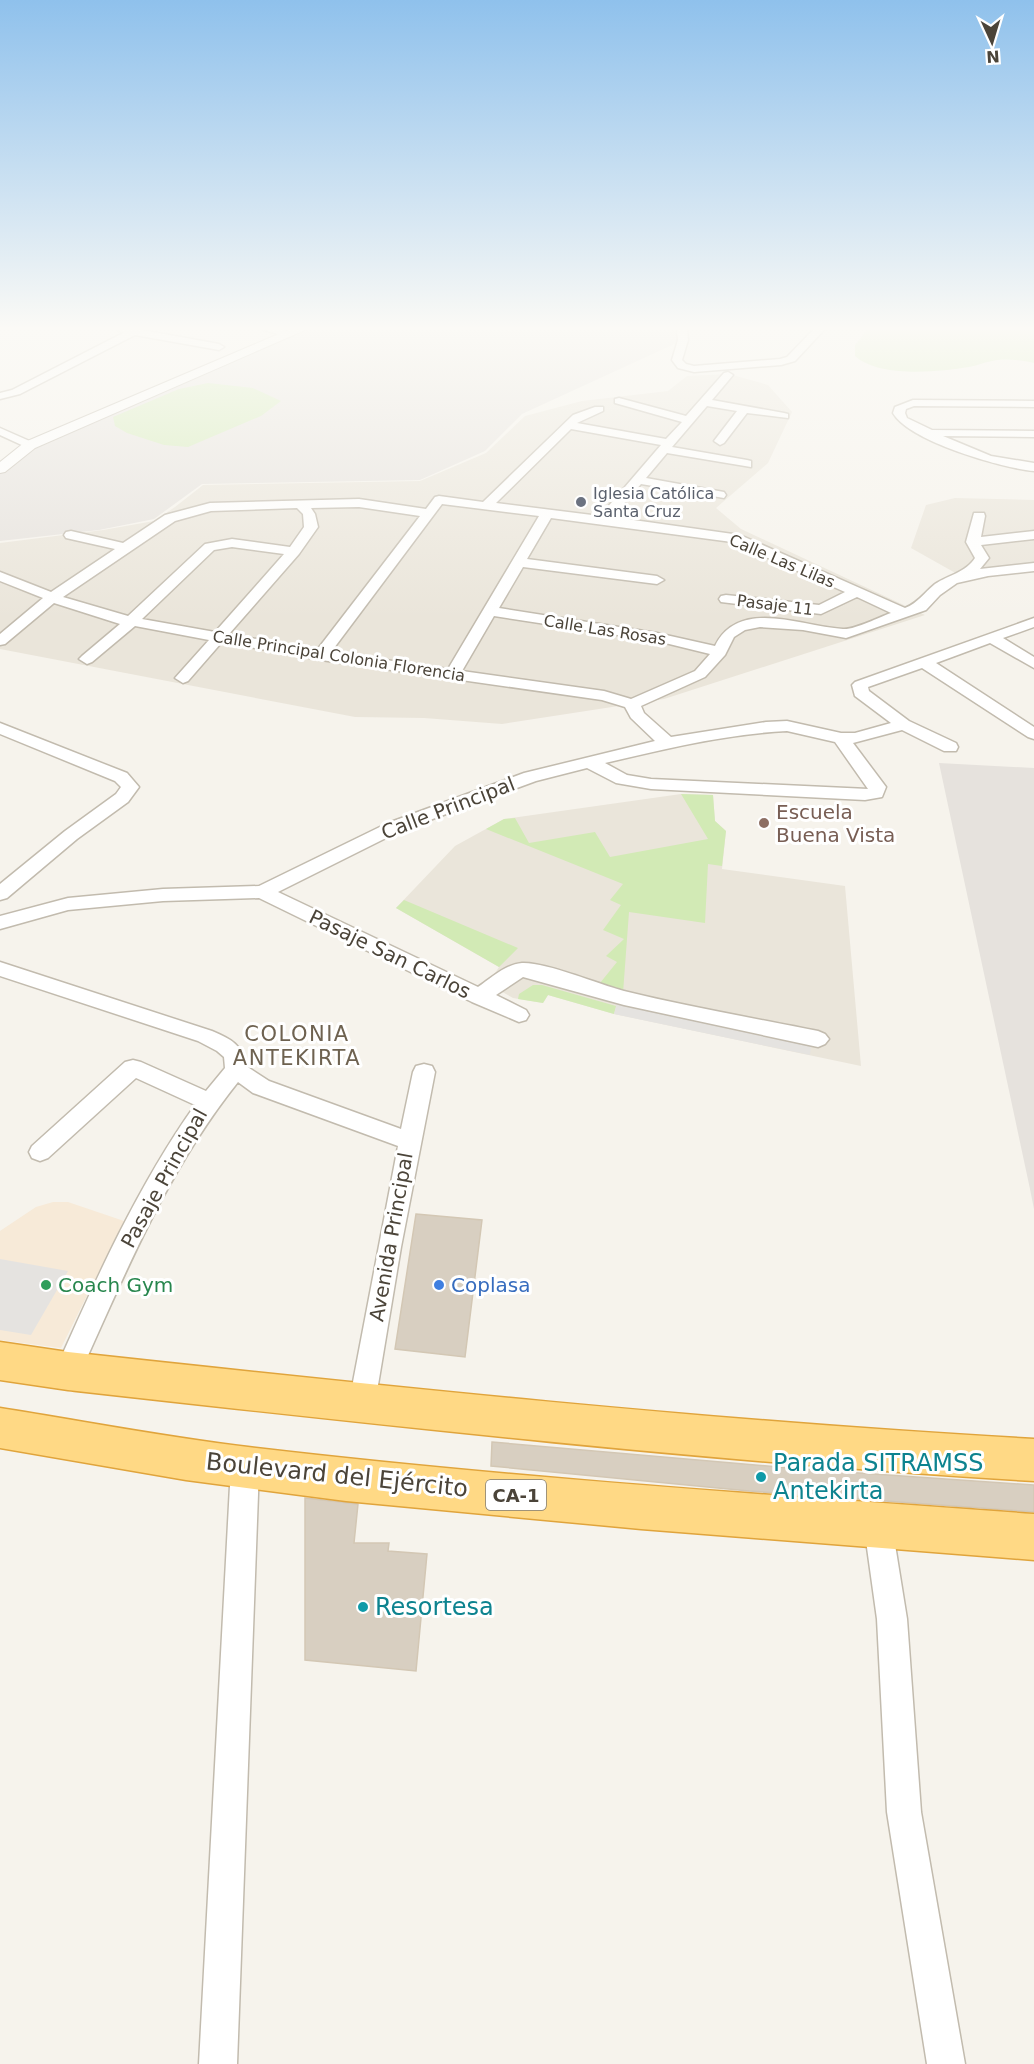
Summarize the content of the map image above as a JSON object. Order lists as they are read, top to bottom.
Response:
{
  "streets": {
    "highway": ["Boulevard del Ejército", "CA-1"],
    "street": [
      "Calle Las Lilas",
      "Pasaje 11",
      "Calle Las Rosas",
      "Calle Principal Colonia Florencia",
      "Calle Principal",
      "Pasaje San Carlos",
      "Pasaje Principal",
      "Avenida Principal"
    ]
  },
  "crossings": [
    ["Calle Las Lilas", "Pasaje 11"],
    ["Calle Principal", "Pasaje San Carlos"]
  ],
  "districts": ["COLONIA ANTEKIRTA"],
  "places": [
    "Iglesia Católica Santa Cruz",
    "Escuela Buena Vista",
    "Coach Gym",
    "Coplasa",
    "Parada SITRAMSS Antekirta",
    "Resortesa"
  ],
  "north": "bottom"
}
